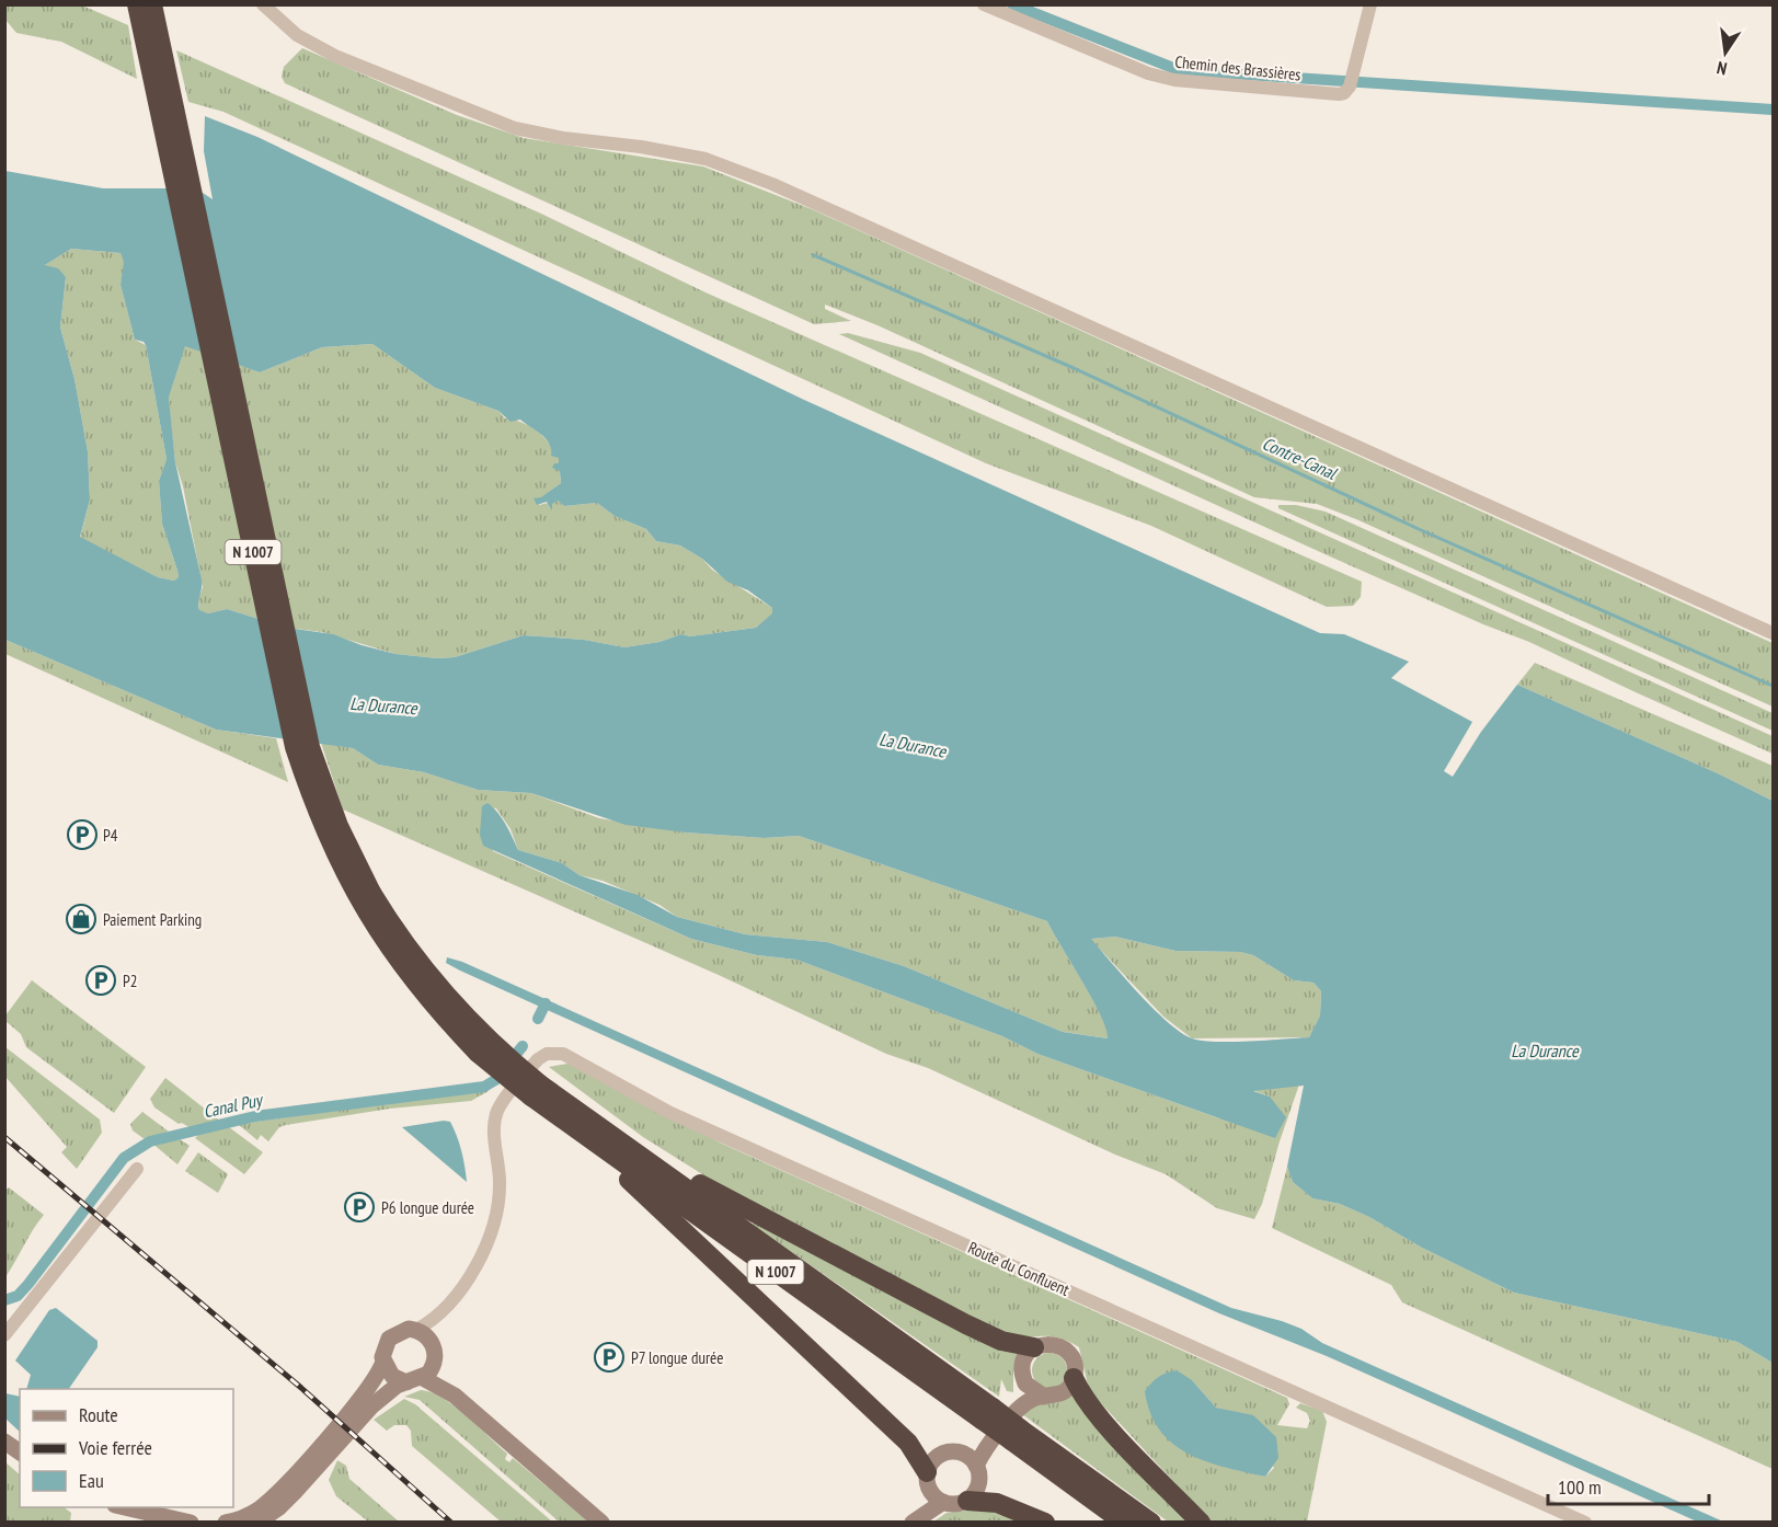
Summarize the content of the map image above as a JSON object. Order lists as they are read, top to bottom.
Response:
{
  "streets": {
    "highway": ["N 1007"],
    "street": ["Chemin des Brassières", "Route du Confluent"]
  },
  "water": ["Contre-Canal", "La Durance", "Canal Puy"],
  "places": {
    "parking": [
      "P4",
      "P2",
      "P6 longue durée",
      "P7 longue durée"
    ],
    "shop": ["Paiement Parking"]
  },
  "legend": ["Route", "Voie ferrée", "Eau"],
  "scale_bar": "100 m",
  "north": "bottom"
}
